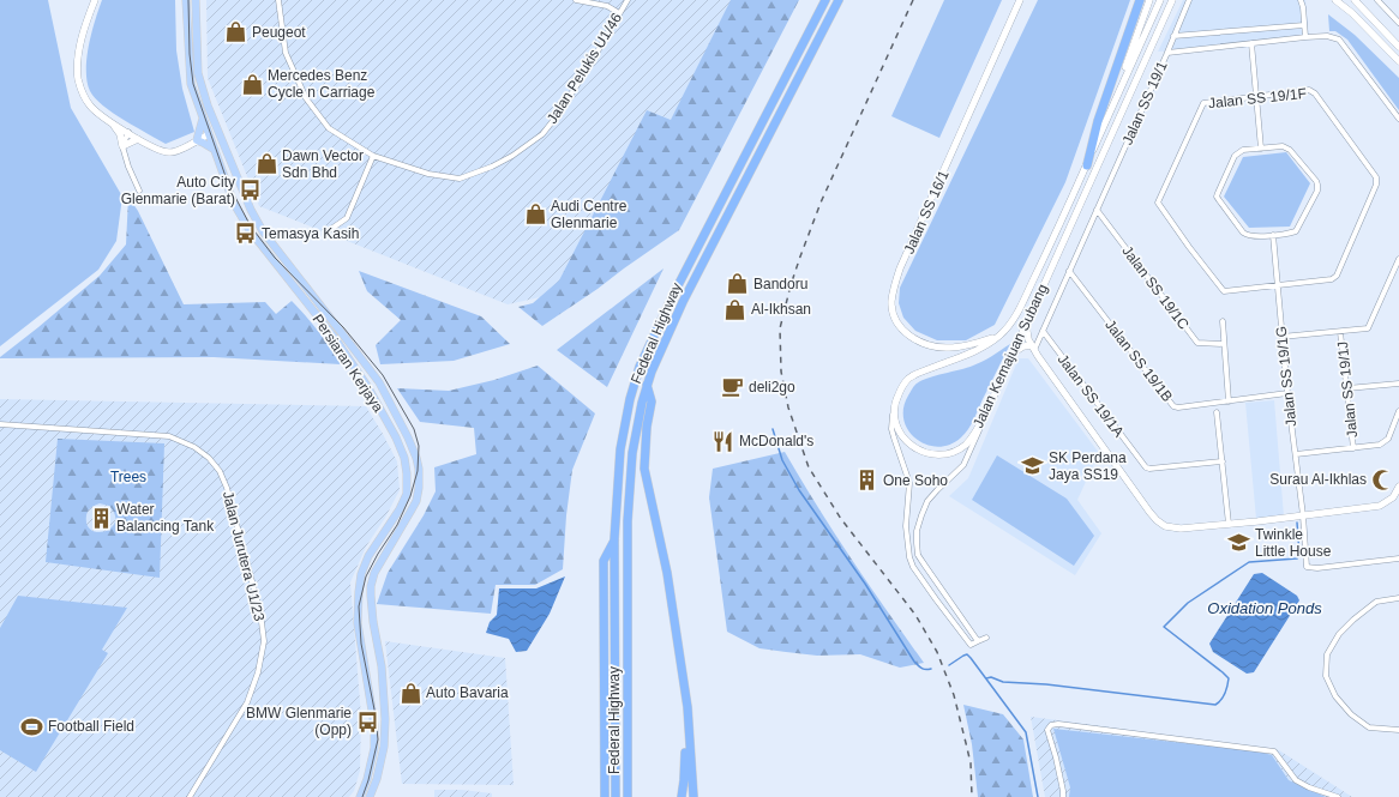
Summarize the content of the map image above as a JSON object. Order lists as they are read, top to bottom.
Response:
{
  "streets": {
    "highway": ["Federal Highway"],
    "main road": ["Jalan SS 16/1", "Jalan Kemajuan Subang", "Persiaran Kerjaya"],
    "street": [
      "Jalan Pelukis U1/46",
      "Jalan SS 19/1F",
      "Jalan SS 19/1",
      "Jalan SS 19/1C",
      "Jalan SS 19/1B",
      "Jalan SS 19/1G",
      "Jalan SS 19/1J",
      "Jalan SS 19/1A",
      "Jalan Jurutera U1/23"
    ]
  },
  "crossings": [
    ["Jalan SS 19/1F", "Jalan SS 19/1G"],
    ["Jalan SS 19/1", "Jalan SS 19/1C"],
    ["Jalan SS 19/1", "Jalan SS 19/1B"],
    ["Jalan SS 19/1", "Jalan SS 19/1A"],
    ["Jalan SS 16/1", "Jalan Kemajuan Subang"],
    ["Jalan SS 19/1B", "Jalan SS 19/1G"]
  ],
  "water": ["Oxidation Ponds"],
  "parks": ["Trees"],
  "places": {
    "shop": [
      "Peugeot",
      "Mercedes Benz Cycle n Carriage",
      "Dawn Vector Sdn Bhd",
      "Audi Centre Glenmarie",
      "Bandoru",
      "Al-Ikhsan",
      "Auto Bavaria"
    ],
    "bus stop": ["Auto City Glenmarie (Barat)", "Temasya Kasih", "BMW Glenmarie (Opp)"],
    "cafe": ["deli2go"],
    "restaurant": ["McDonald's"],
    "school or university": ["SK Perdana Jaya SS19", "Twinkle Little House"],
    "mosque": ["Surau Al-Ikhlas"],
    "building": ["One Soho", "Water Balancing Tank"],
    "sports": ["Football Field"]
  }
}
